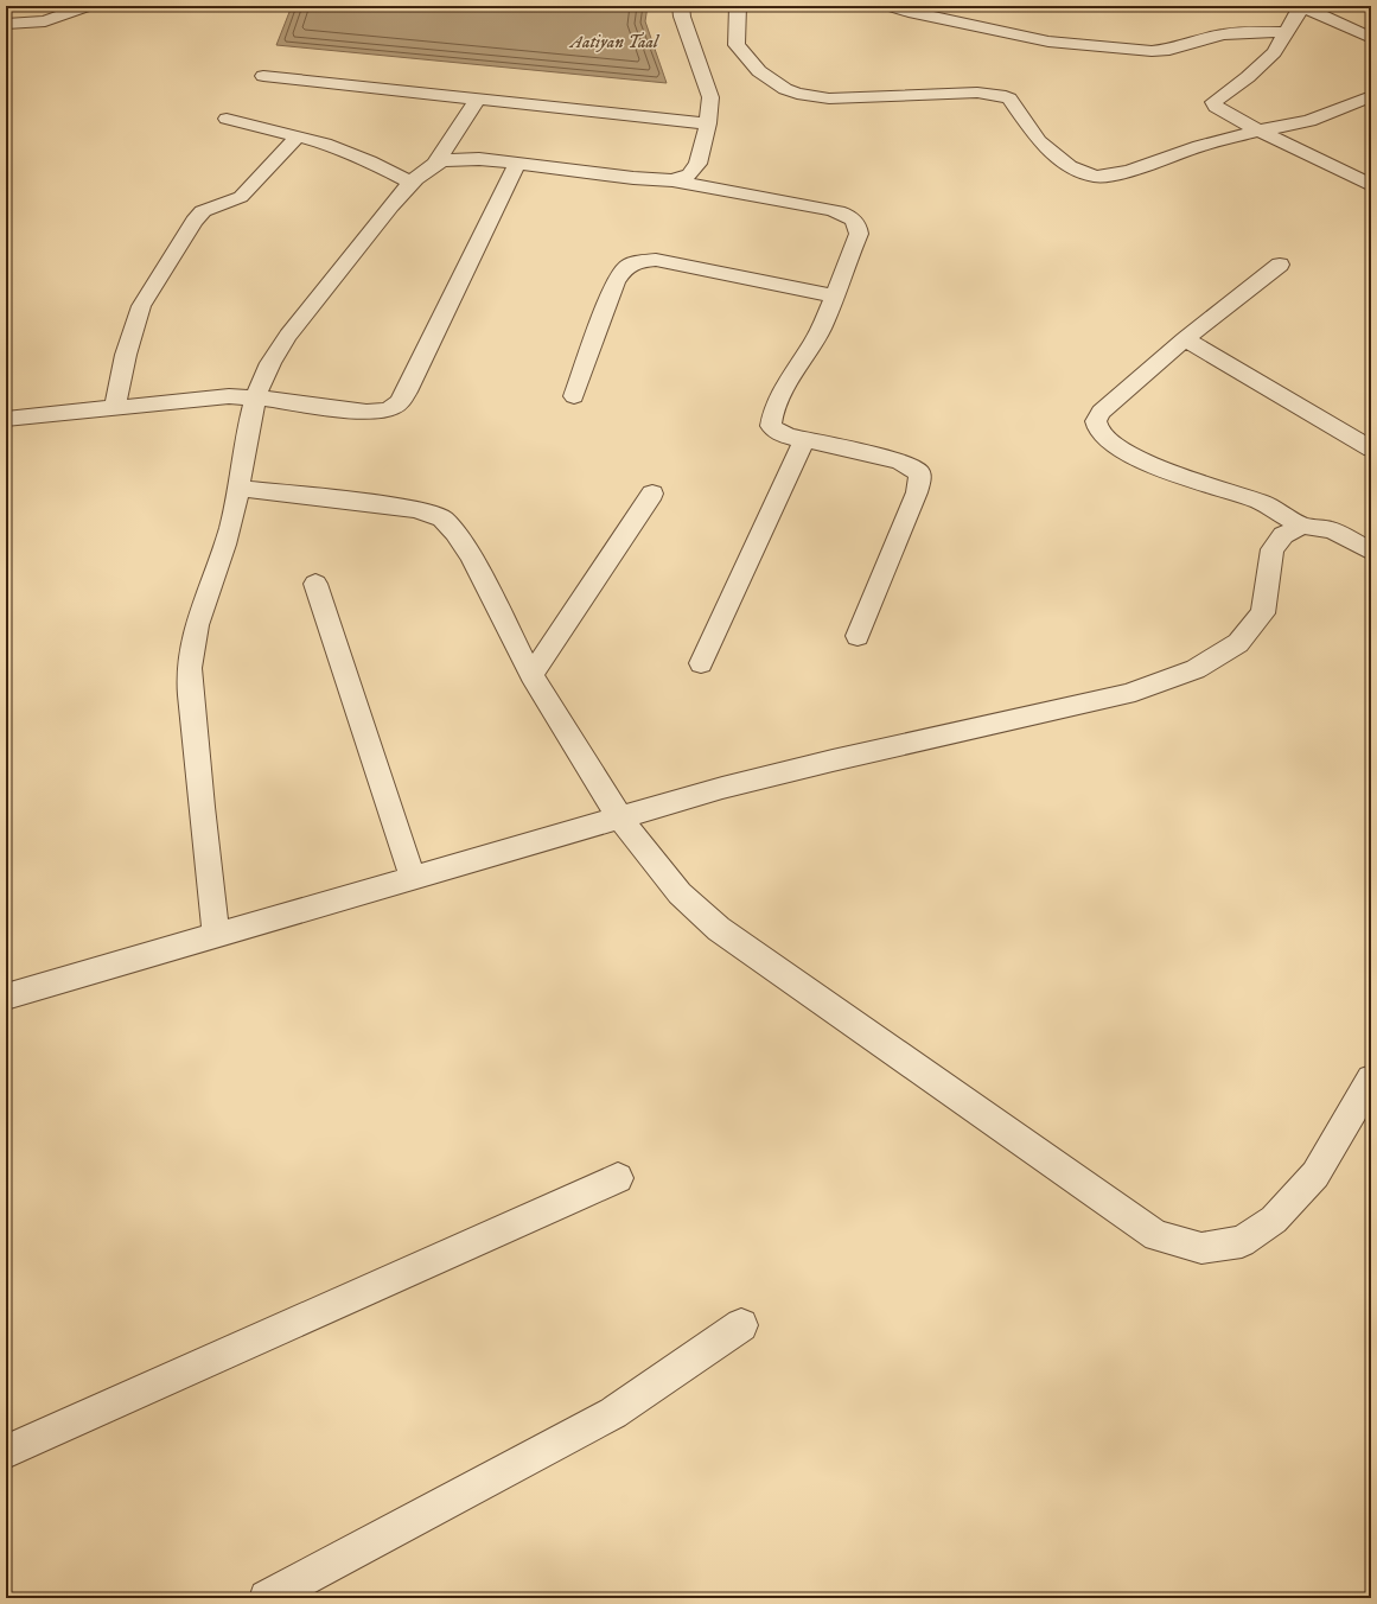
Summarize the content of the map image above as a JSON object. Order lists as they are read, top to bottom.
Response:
{
  "water": ["Aatiyan Taal"]
}
